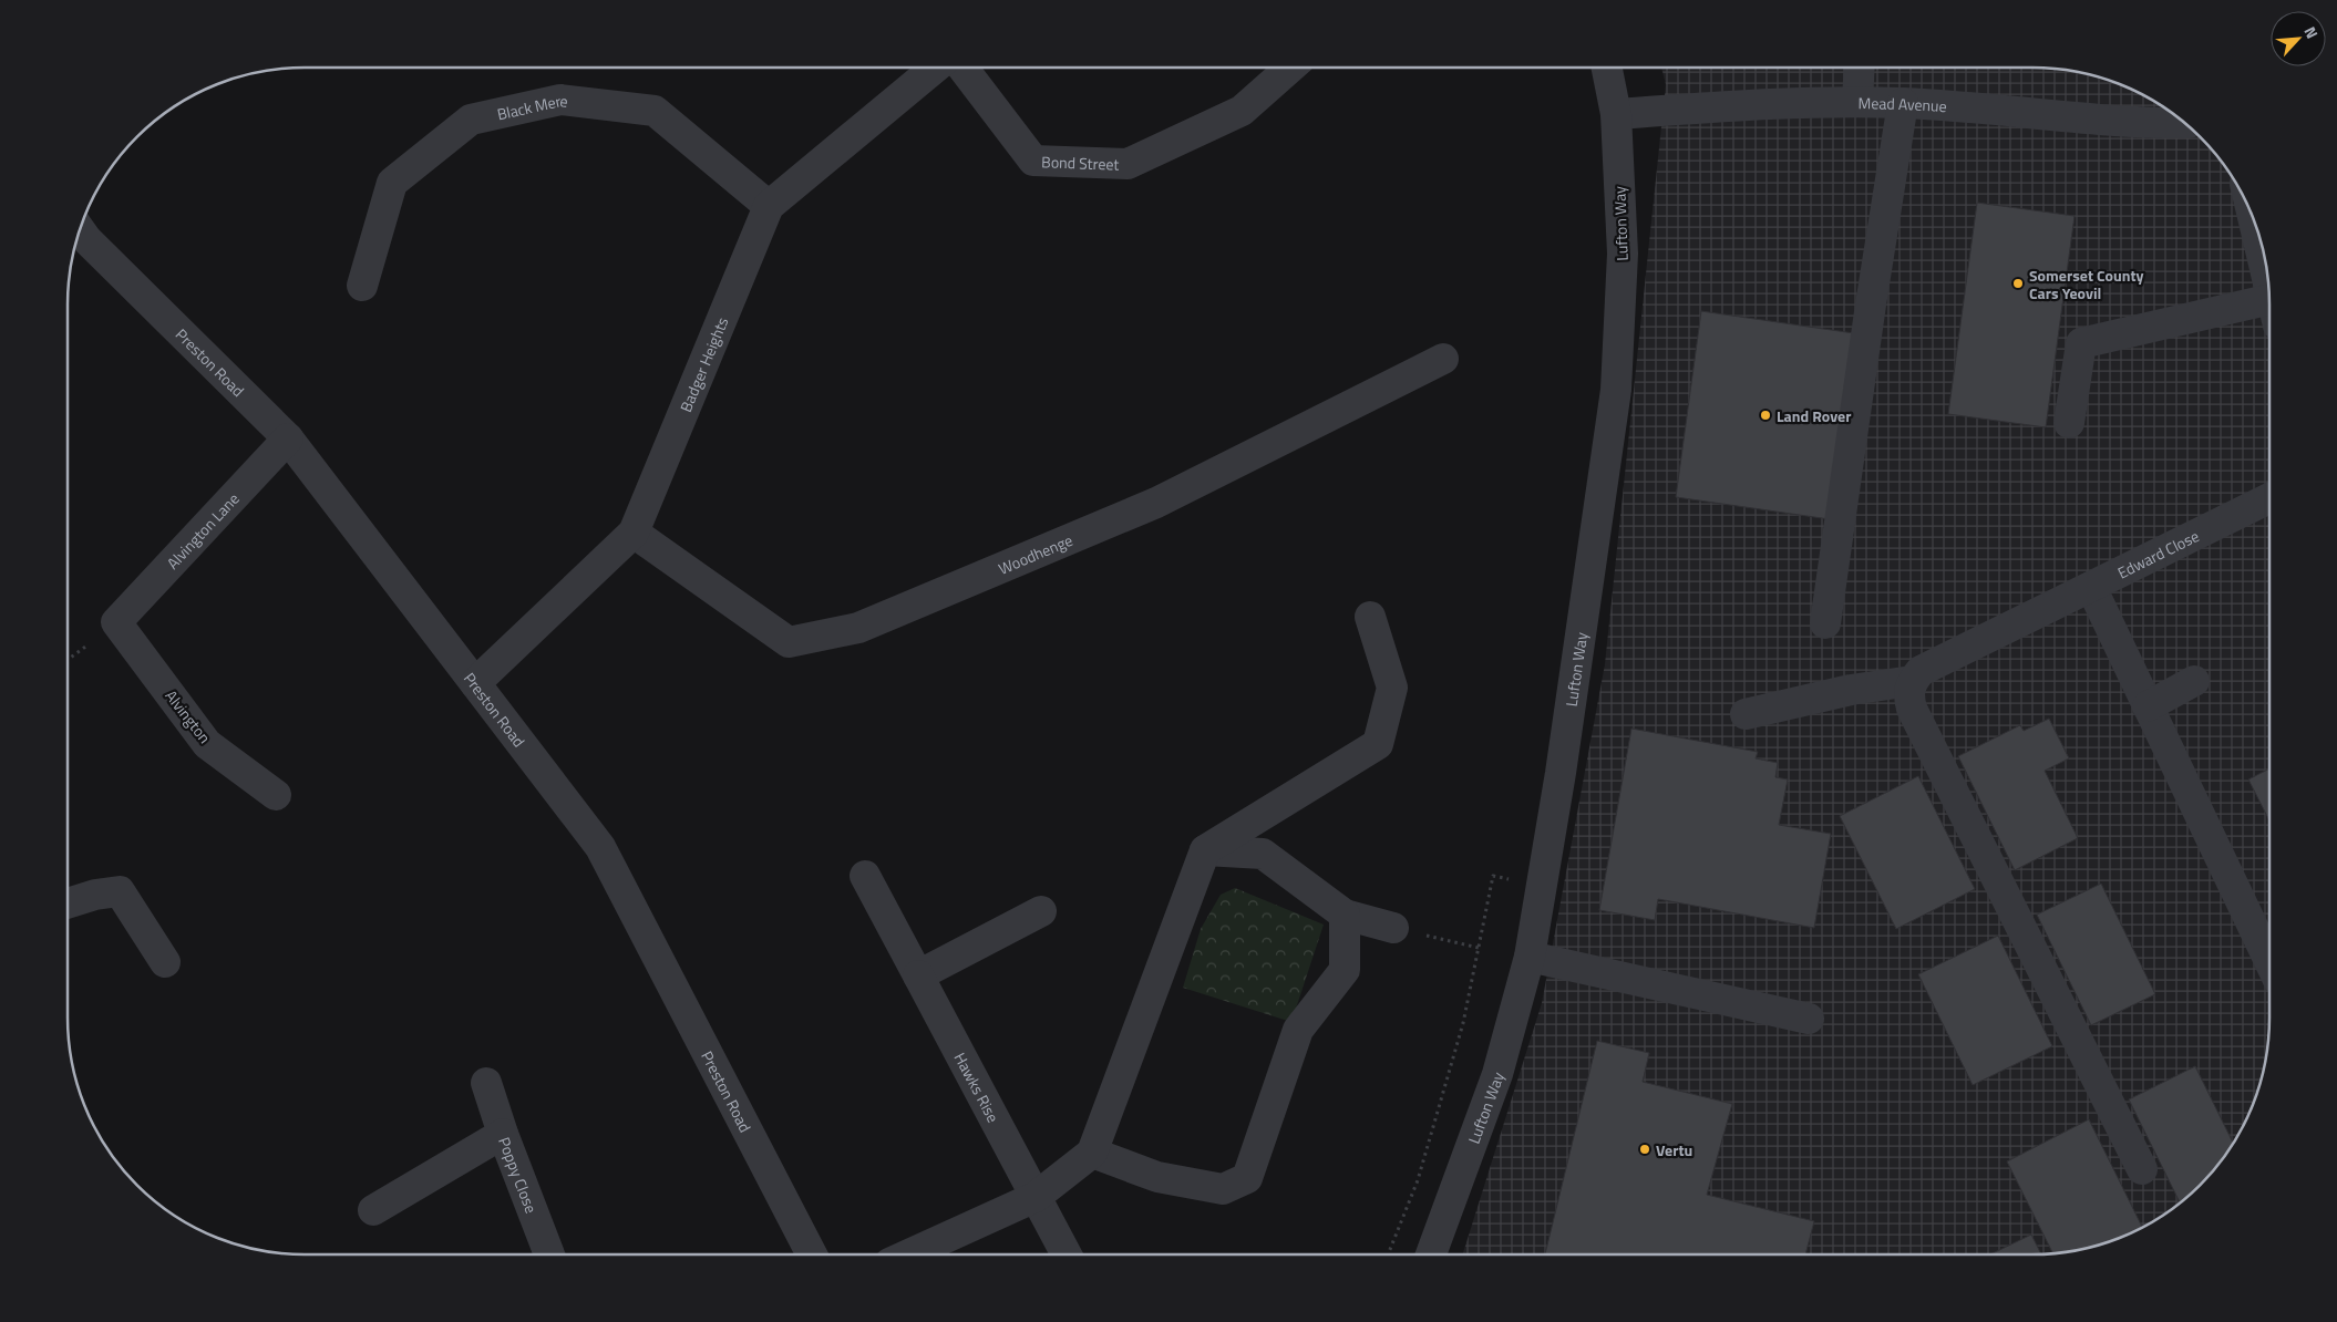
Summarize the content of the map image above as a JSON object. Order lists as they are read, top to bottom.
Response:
{
  "streets": {
    "street": [
      "Mead Avenue",
      "Black Mere",
      "Bond Street",
      "Lufton Way",
      "Preston Road",
      "Badger Heights",
      "Alvington Lane",
      "Woodhenge",
      "Edward Close",
      "Alvington",
      "Hawks Rise",
      "Poppy Close"
    ]
  },
  "crossings": [
    ["Mead Avenue", "Lufton Way"],
    ["Black Mere", "Badger Heights"],
    ["Preston Road", "Badger Heights"],
    ["Preston Road", "Alvington Lane"],
    ["Badger Heights", "Woodhenge"],
    ["Alvington Lane", "Alvington"]
  ],
  "places": ["Somerset County Cars Yeovil", "Land Rover", "Vertu"],
  "north": "top right"
}
